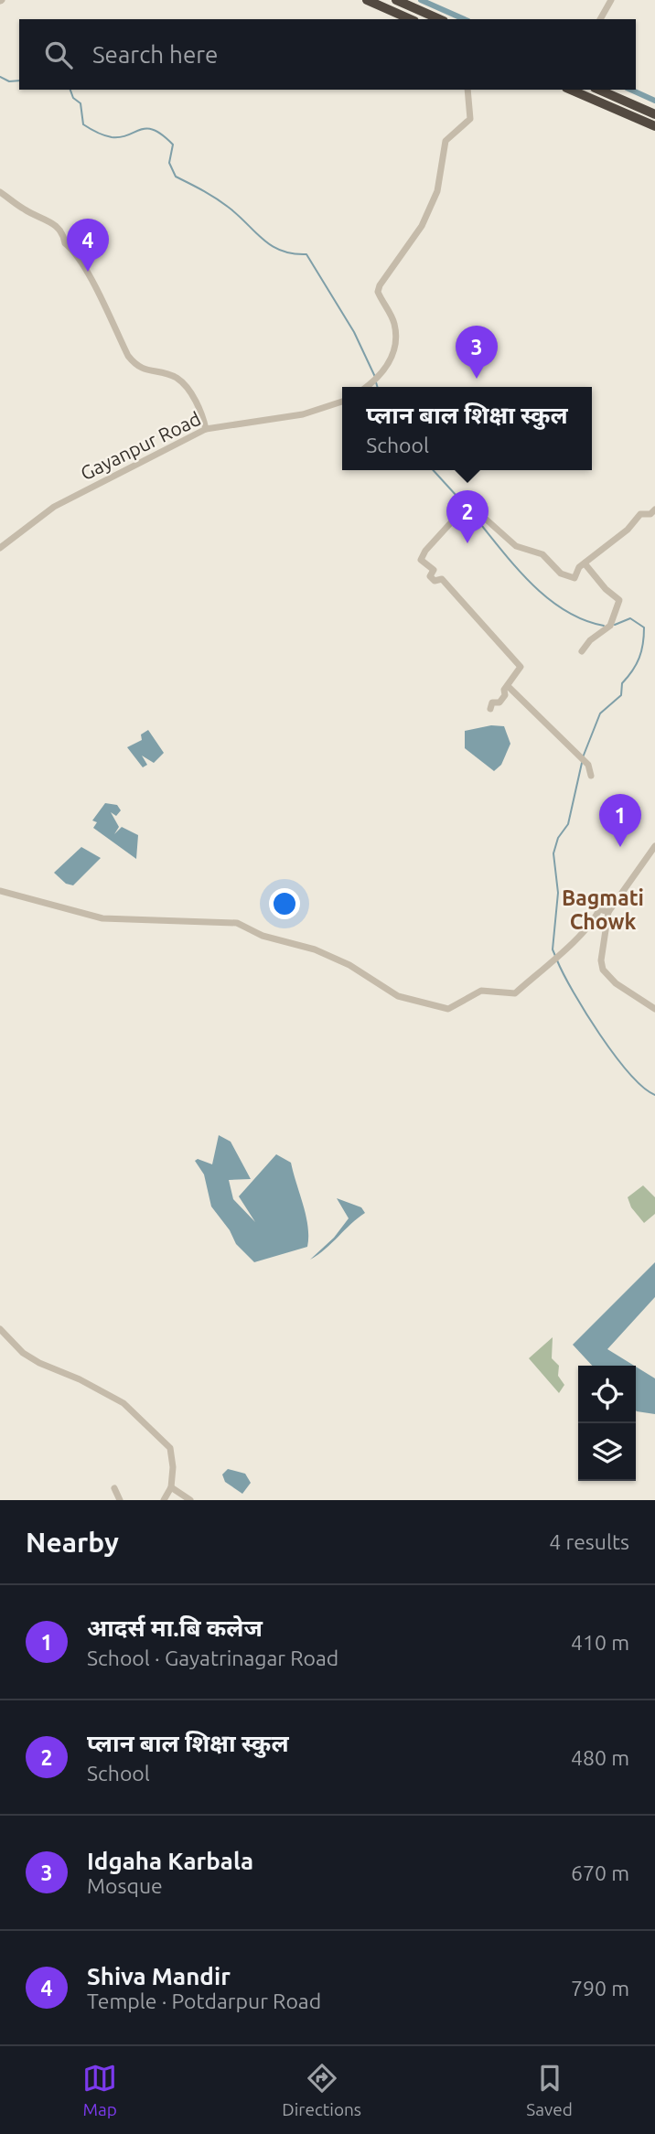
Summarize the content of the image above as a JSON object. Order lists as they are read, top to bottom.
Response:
{
  "streets": {
    "street": ["Gayanpur Road"]
  },
  "districts": ["Bagmati Chowk"],
  "page": {
    "search": "Search here",
    "pins": [
      "4",
      "3",
      "2",
      "1"
    ],
    "popup": ["प्लान बाल शिक्षा स्कुल", "School"],
    "heading": ["Nearby", "4 results"],
    "list": [
      {
        "mark": "1",
        "name": "आदर्स मा.बि कलेज",
        "note": "School · Gayatrinagar Road",
        "value": "410 m"
      },
      {
        "mark": "2",
        "name": "प्लान बाल शिक्षा स्कुल",
        "note": "School",
        "value": "480 m"
      },
      {
        "mark": "3",
        "name": "Idgaha Karbala",
        "note": "Mosque",
        "value": "670 m"
      },
      {
        "mark": "4",
        "name": "Shiva Mandir",
        "note": "Temple · Potdarpur Road",
        "value": "790 m"
      }
    ],
    "nav": ["Map", "Directions", "Saved"]
  }
}
